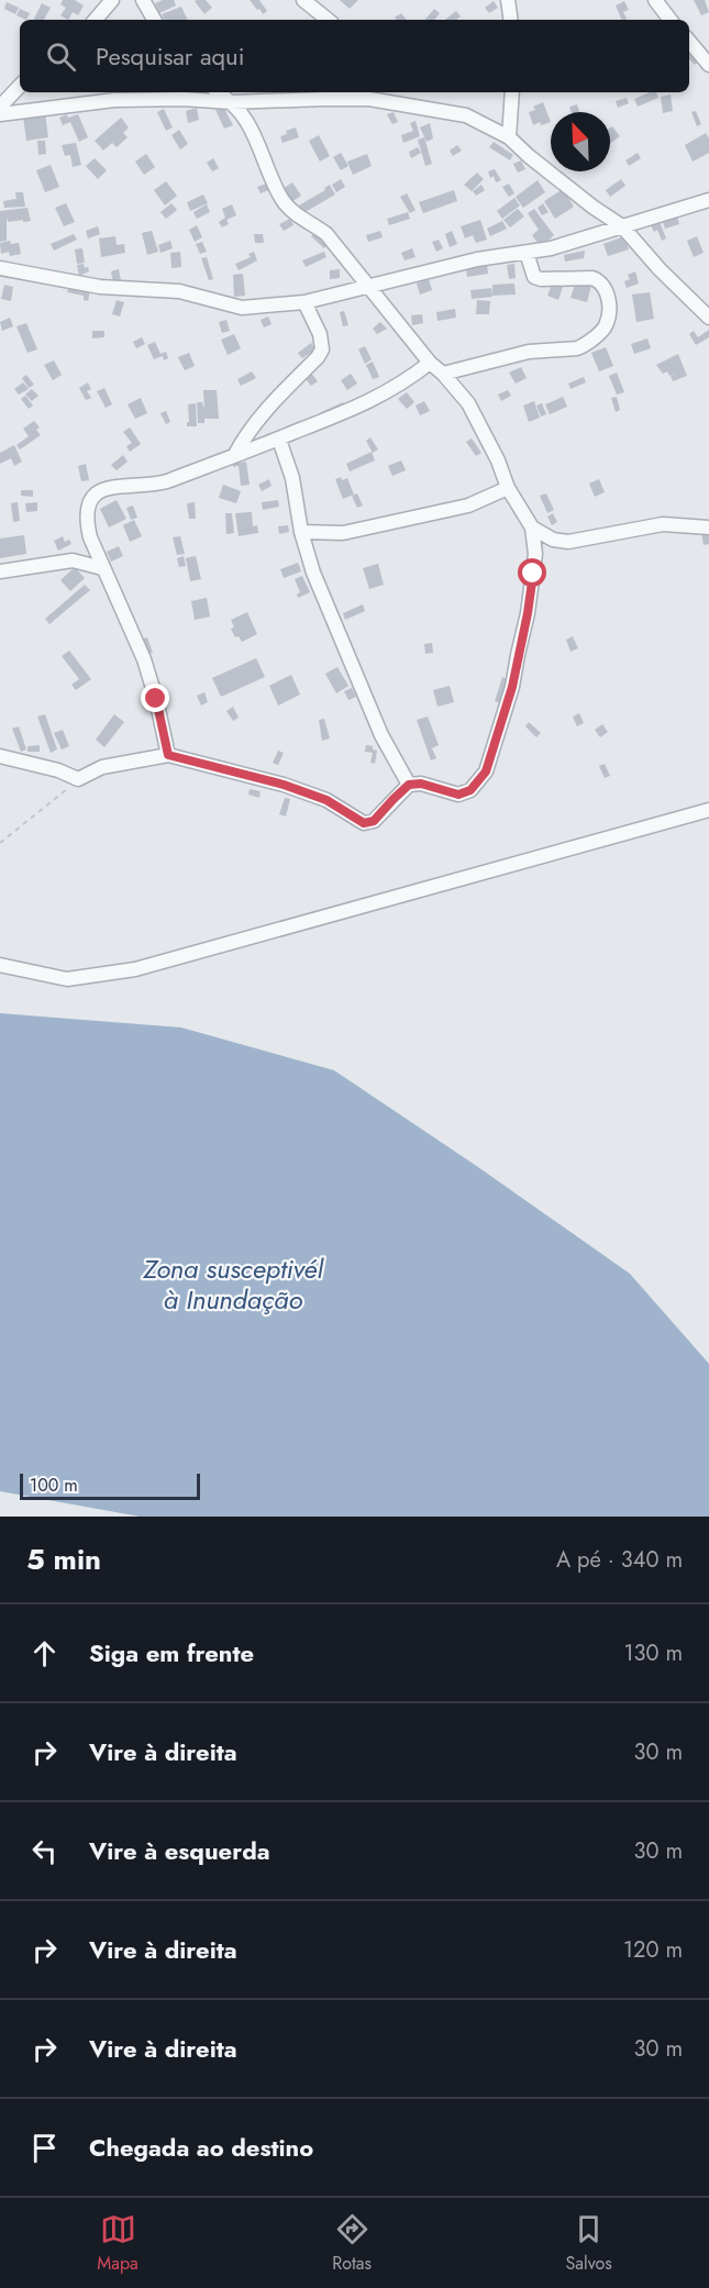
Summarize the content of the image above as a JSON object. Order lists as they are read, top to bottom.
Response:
{
  "water": ["Zona susceptivél à Inundação"],
  "scale_bar": "100 m",
  "north": "top left",
  "page": {
    "search": "Pesquisar aqui",
    "scale": "100 m",
    "heading": ["5 min", "A pé · 340 m"],
    "list": [
      ["Siga em frente", "130 m"],
      ["Vire à direita", "30 m"],
      ["Vire à esquerda", "30 m"],
      ["Vire à direita", "120 m"],
      ["Vire à direita", "30 m"],
      "Chegada ao destino"
    ],
    "nav": ["Mapa", "Rotas", "Salvos"]
  }
}
